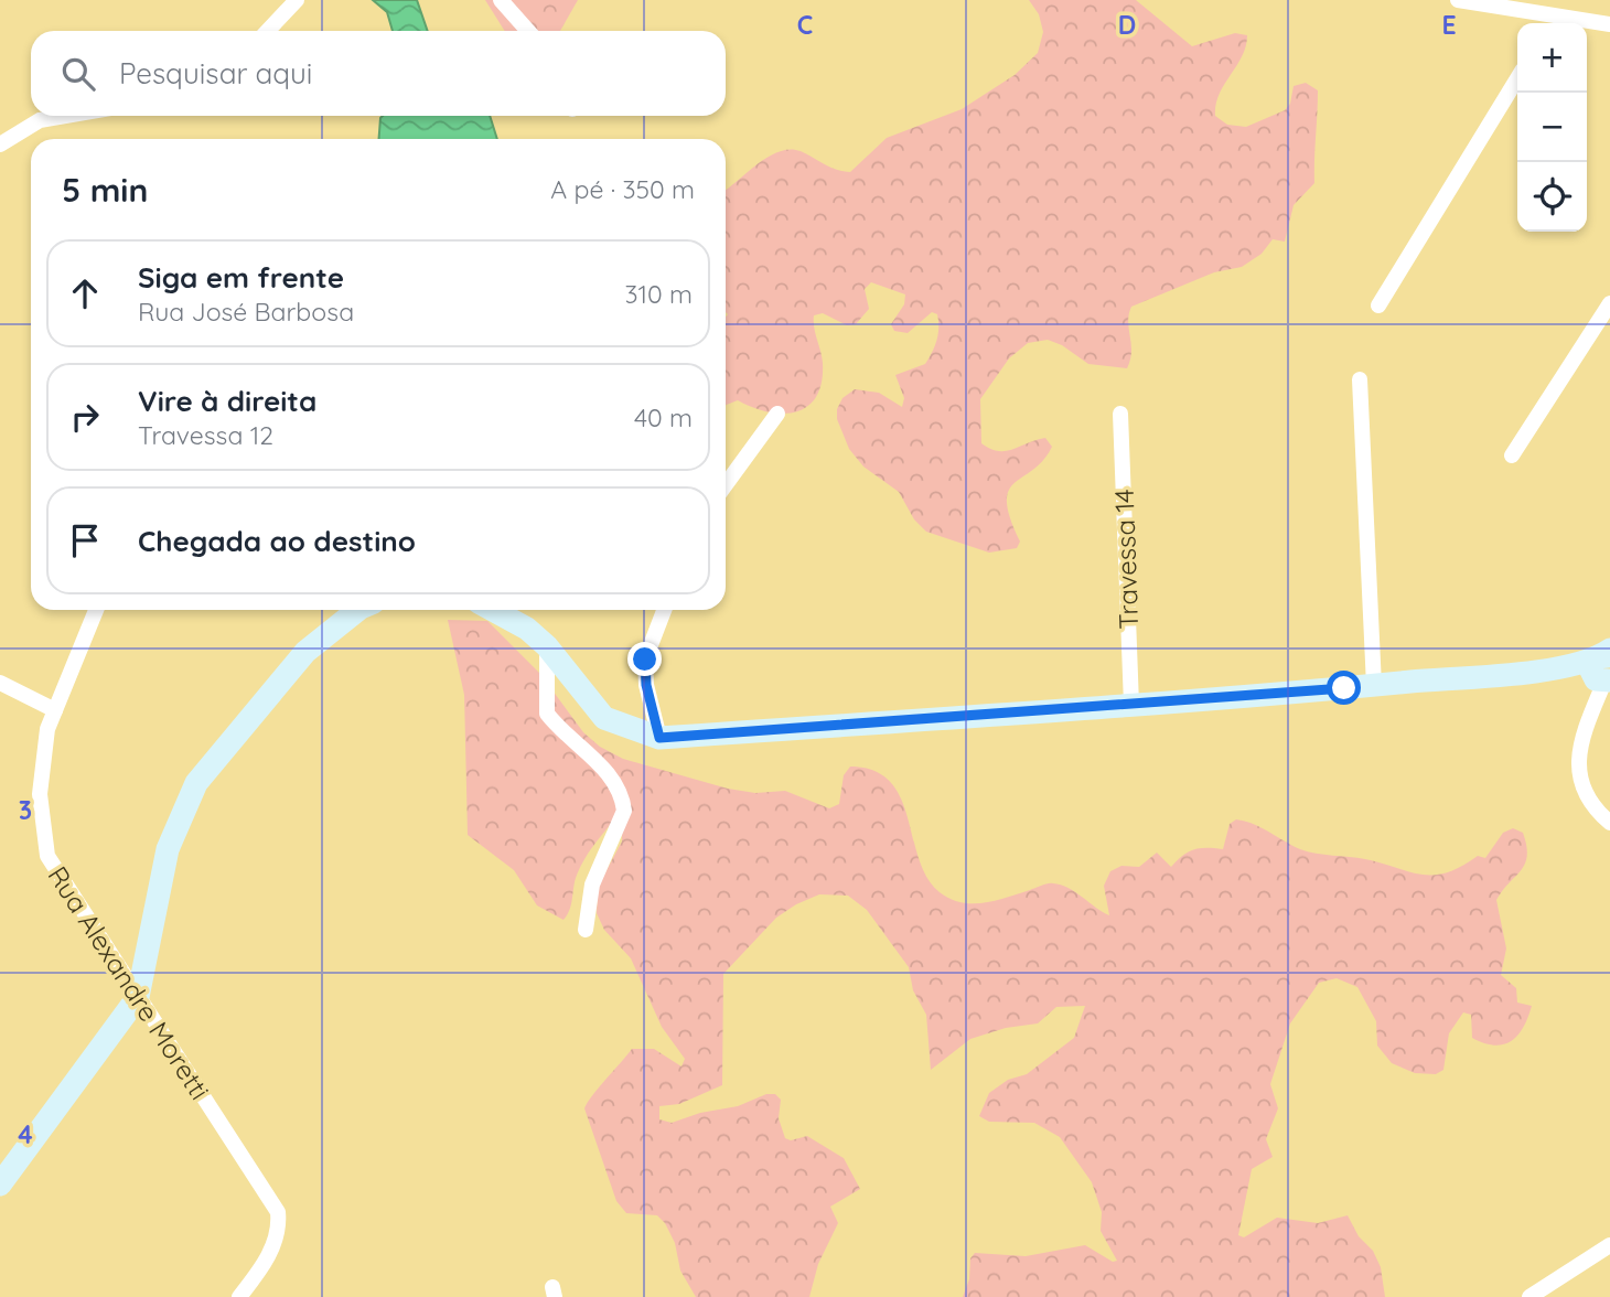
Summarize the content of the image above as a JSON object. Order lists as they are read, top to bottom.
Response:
{
  "streets": {
    "street": ["Travessa 14", "Rua Alexandre Moretti"]
  },
  "page": {
    "map_buttons": ["+", "−"],
    "search": "Pesquisar aqui",
    "heading": ["5 min", "A pé · 350 m"],
    "list": [
      ["Siga em frente", "Rua José Barbosa", "310 m"],
      ["Vire à direita", "Travessa 12", "40 m"],
      "Chegada ao destino"
    ]
  },
  "grid": {
    "columns": ["C", "D", "E"],
    "rows": ["3", "4"]
  }
}
